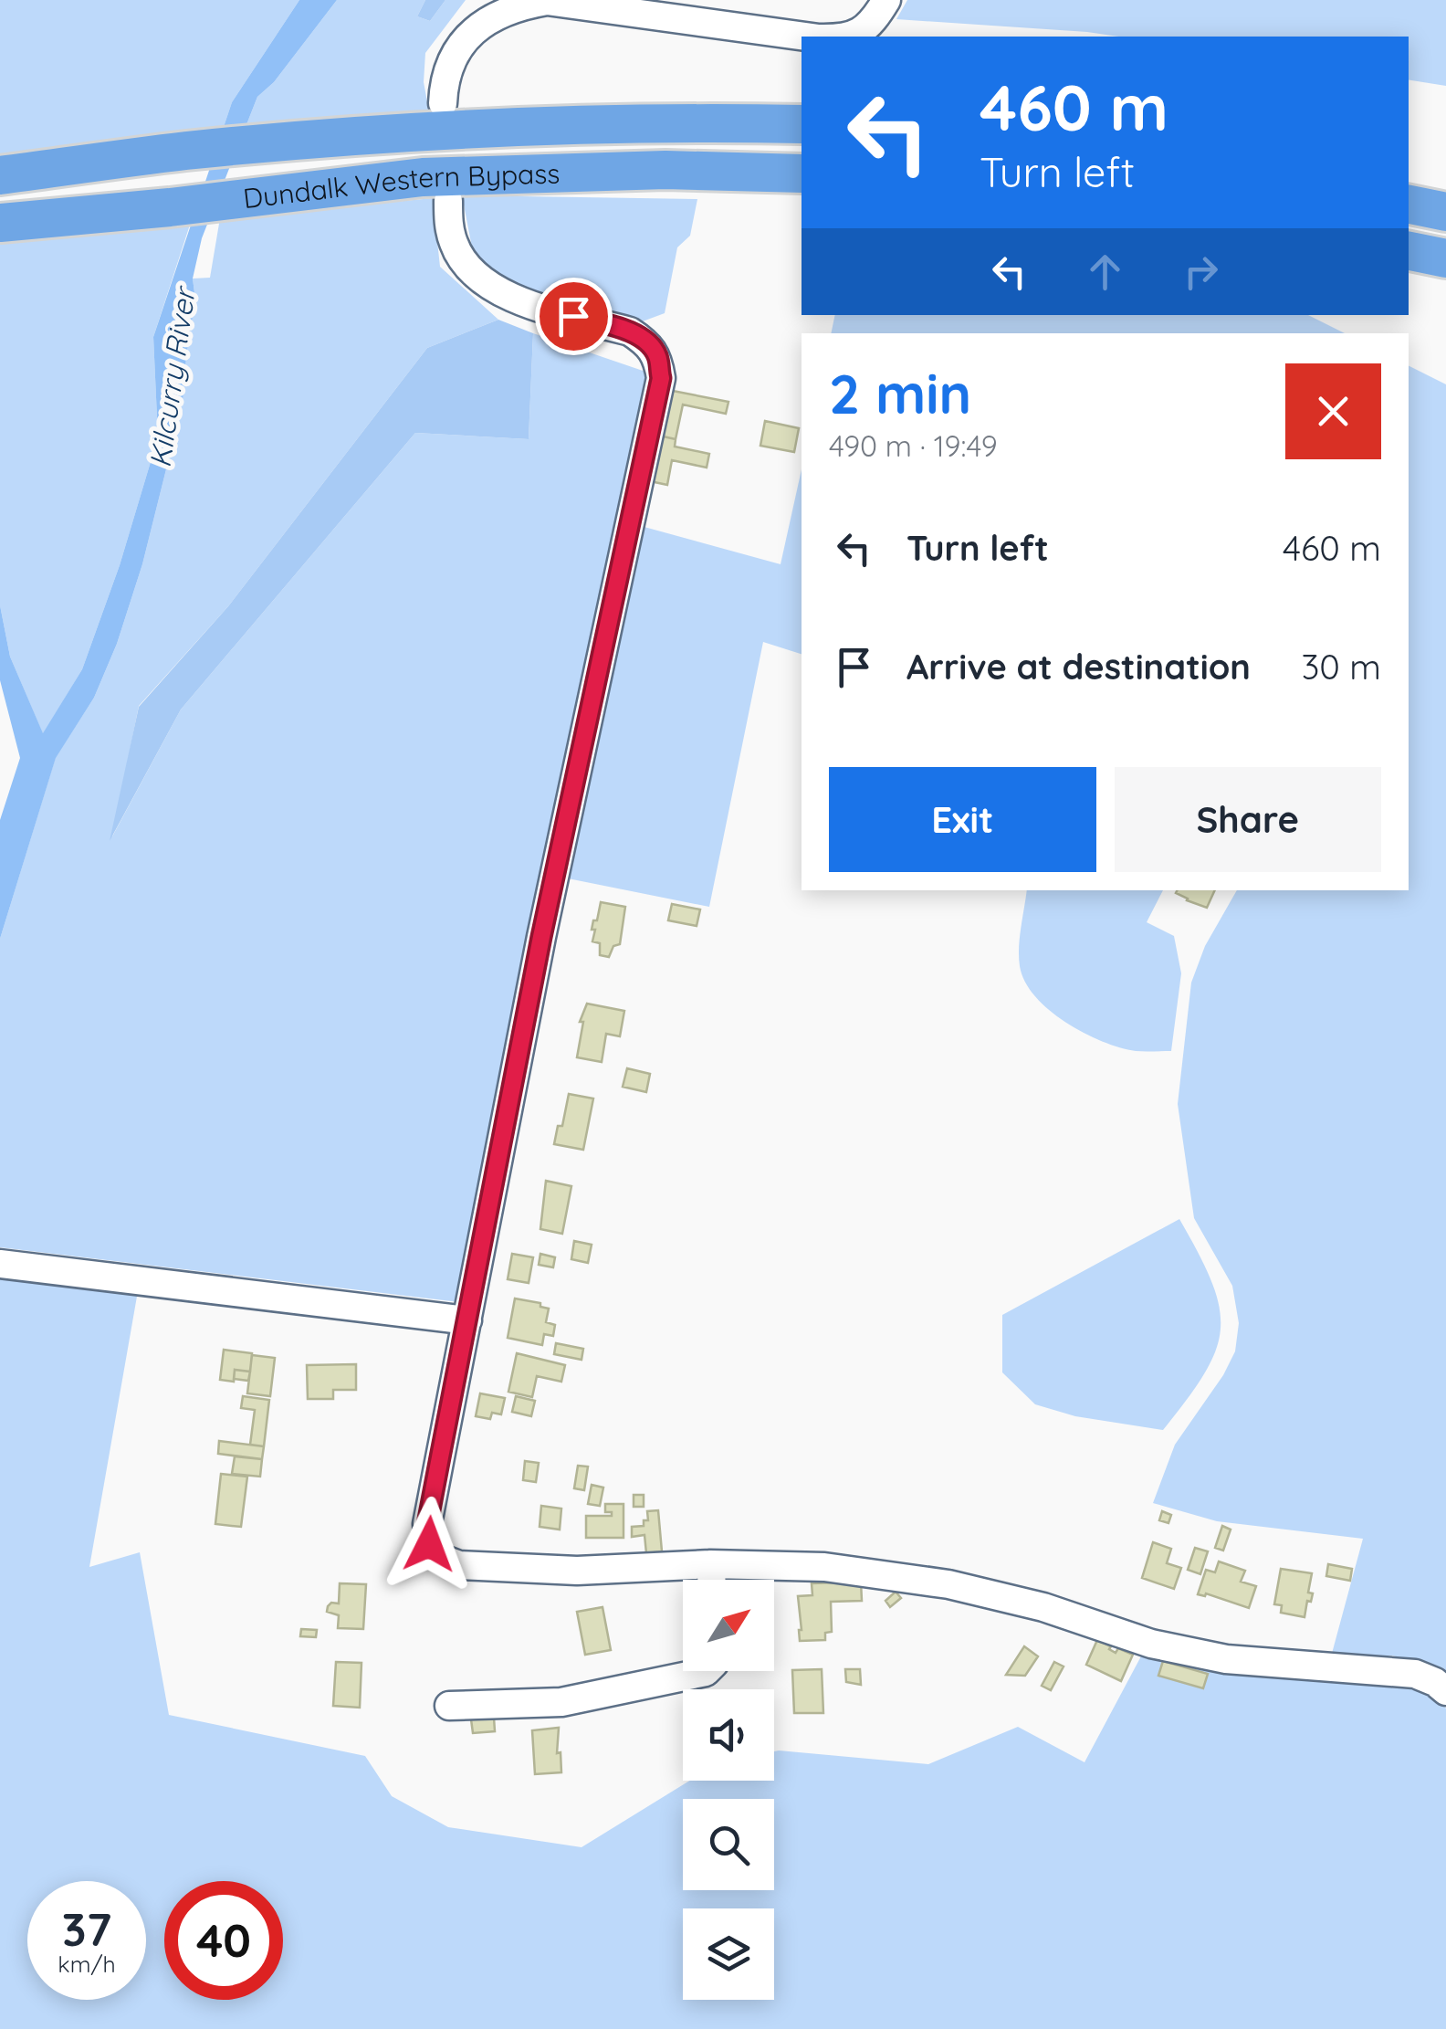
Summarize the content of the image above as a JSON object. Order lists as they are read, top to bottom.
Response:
{
  "streets": {
    "highway": ["Dundalk Western Bypass"]
  },
  "water": ["Kilcurry River"],
  "north": "top right",
  "page": {
    "turn": ["460 m", "Turn left"],
    "heading": ["2 min", "490 m · 19:49"],
    "list": [
      {
        "name": "Turn left",
        "value": "460 m"
      },
      {
        "name": "Arrive at destination",
        "value": "30 m"
      }
    ],
    "buttons": ["Exit", "Share"],
    "speed": "37 km/h",
    "limit": "40"
  }
}
